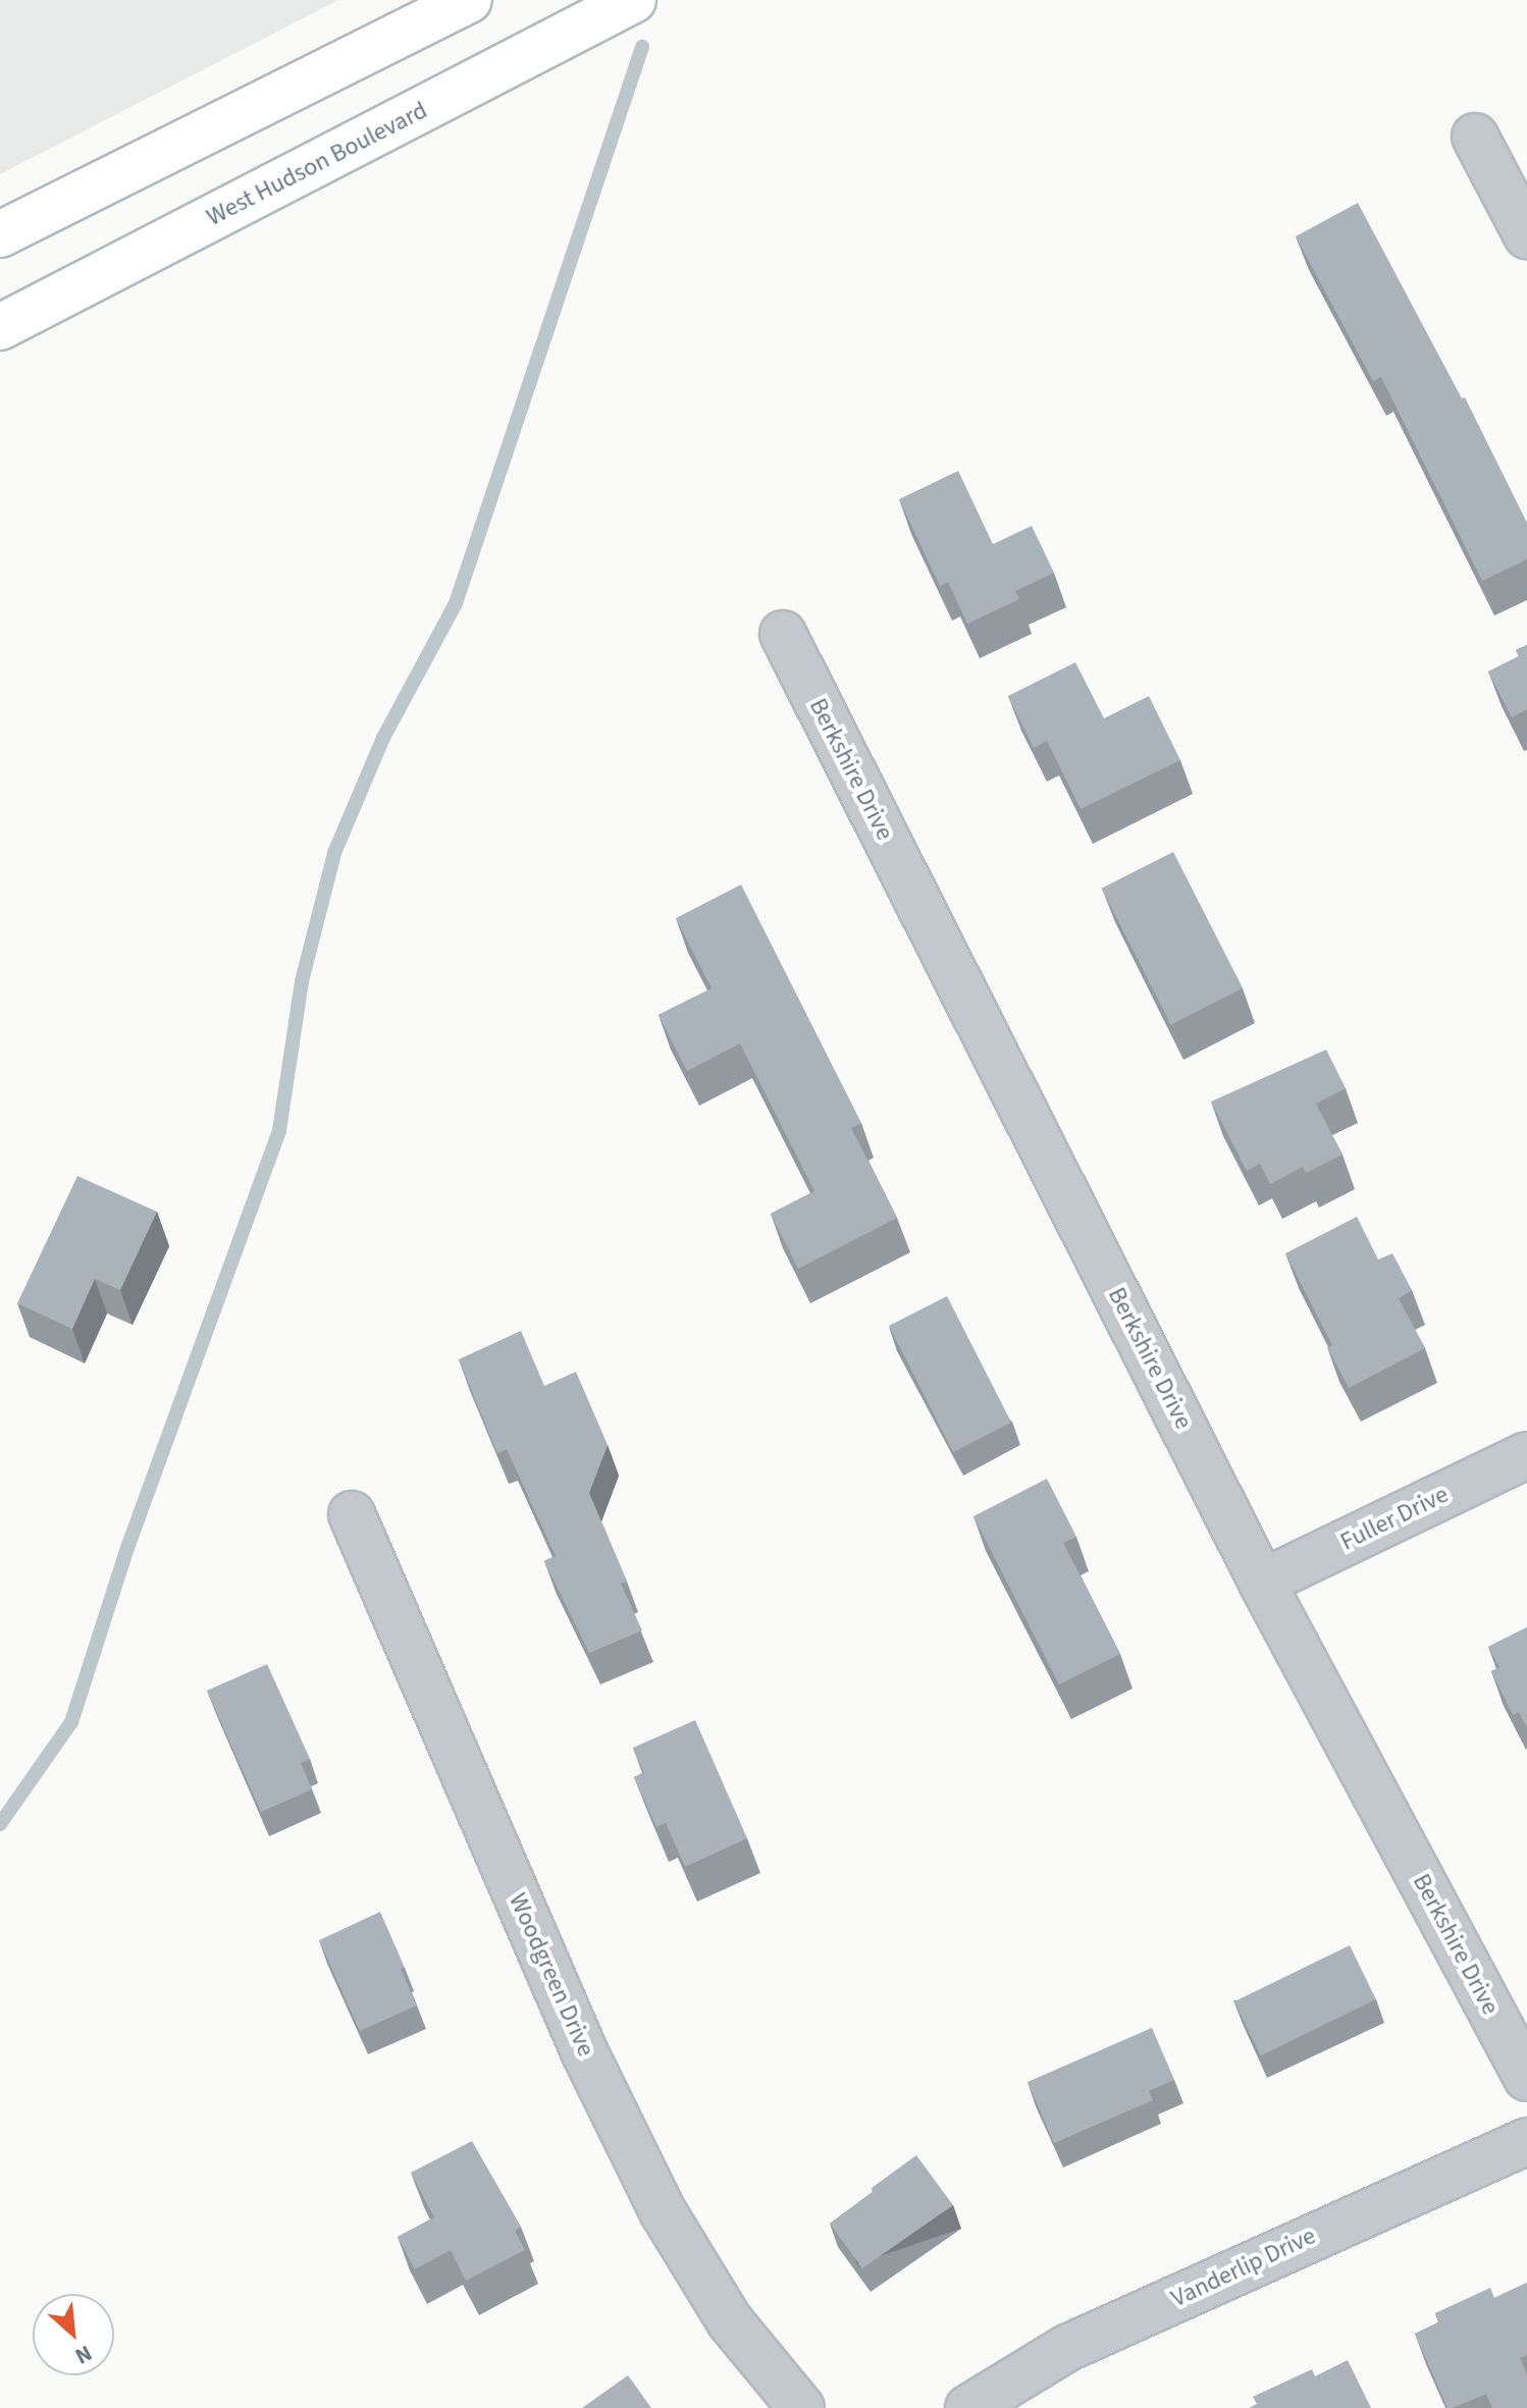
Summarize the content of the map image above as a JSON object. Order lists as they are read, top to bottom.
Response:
{
  "streets": {
    "main road": ["West Hudson Boulevard"],
    "street": [
      "Berkshire Drive",
      "Fuller Drive",
      "Woodgreen Drive",
      "Vanderlip Drive"
    ]
  },
  "crossings": [
    ["Berkshire Drive", "Fuller Drive"]
  ],
  "north": "bottom right"
}
